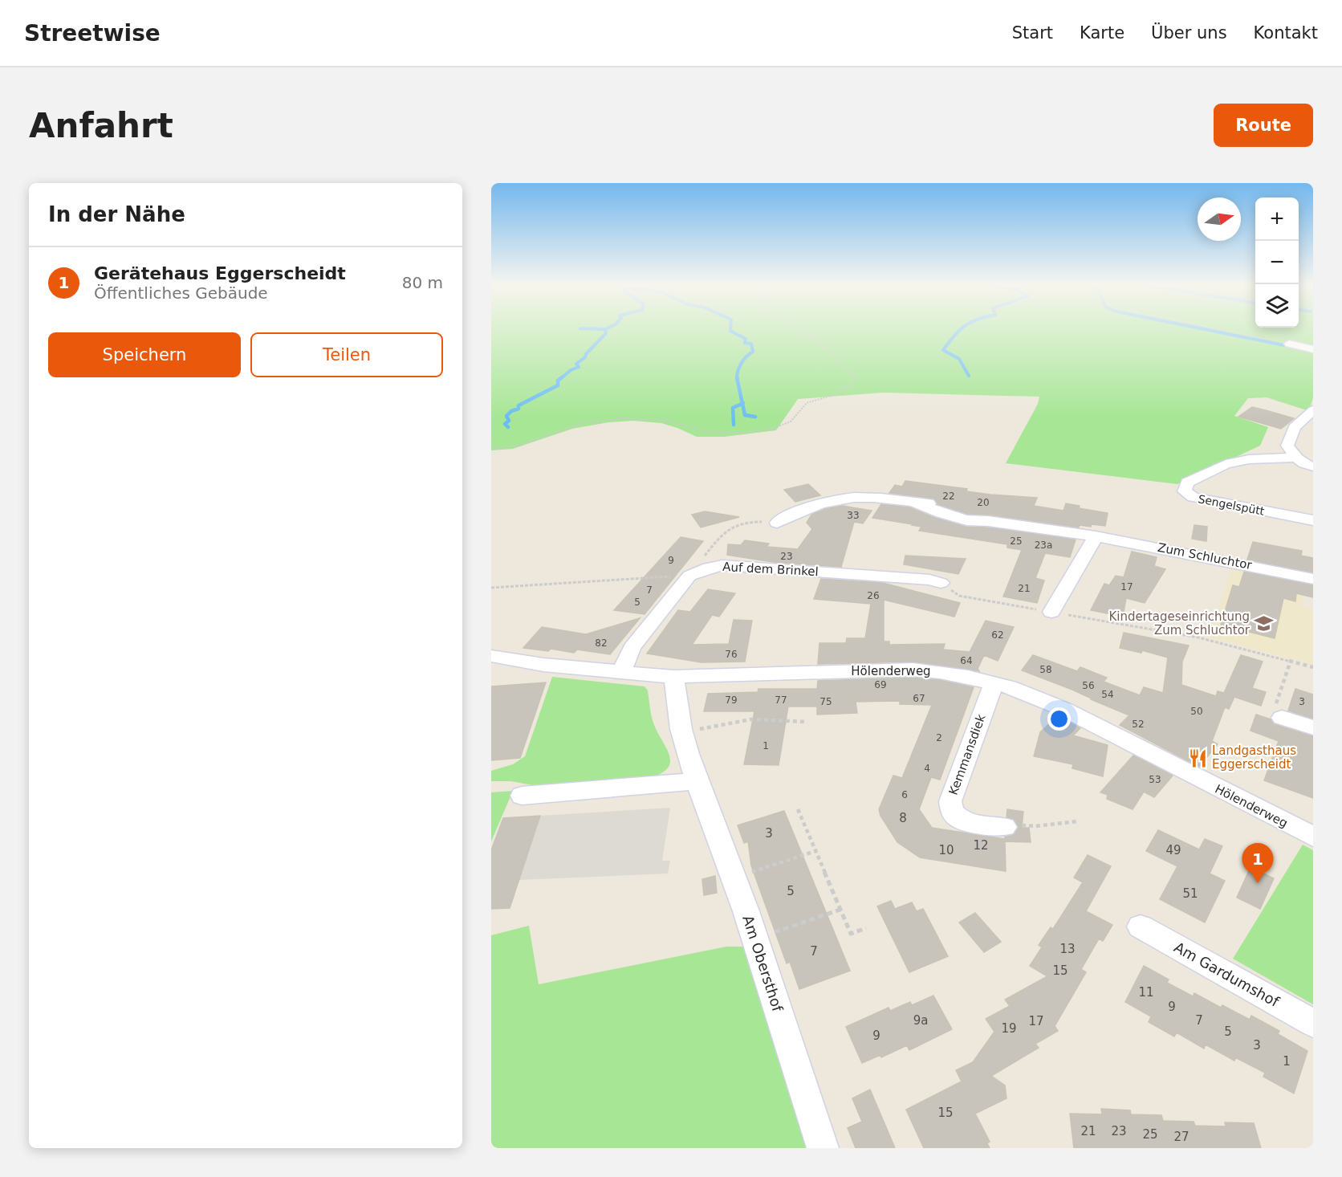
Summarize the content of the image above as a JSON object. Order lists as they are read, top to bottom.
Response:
{
  "streets": {
    "street": [
      "Sengelspütt",
      "Zum Schluchtor",
      "Auf dem Brinkel",
      "Hölenderweg",
      "Kemmansdiek",
      "Am Obersthof",
      "Am Gardumshof"
    ]
  },
  "crossings": [
    ["Hölenderweg", "Kemmansdiek"],
    ["Hölenderweg", "Am Obersthof"]
  ],
  "places": {
    "school or university": ["Kindertageseinrichtung Zum Schluchtor"],
    "restaurant": ["Landgasthaus Eggerscheidt"]
  },
  "house_numbers": [
    "22",
    "20",
    "33",
    "25",
    "23a",
    "23",
    "9",
    "17",
    "21",
    "7",
    "26",
    "5",
    "62",
    "82",
    "76",
    "64",
    "58",
    "69",
    "56",
    "54",
    "67",
    "79",
    "77",
    "75",
    "3",
    "50",
    "52",
    "2",
    "1",
    "4",
    "53",
    "6",
    "8",
    "3",
    "12",
    "10",
    "49",
    "5",
    "51",
    "13",
    "7",
    "15",
    "11",
    "9",
    "9a",
    "7",
    "17",
    "19",
    "5",
    "9",
    "3",
    "1",
    "15",
    "21",
    "23",
    "25",
    "27"
  ],
  "north": "right",
  "page": {
    "header": "Streetwise",
    "nav": [
      "Start",
      "Karte",
      "Über uns",
      "Kontakt"
    ],
    "buttons": [
      "Route",
      ["Speichern", "Teilen"]
    ],
    "title": "Anfahrt",
    "heading": "In der Nähe",
    "map_buttons": ["+", "−"],
    "list": [
      {
        "mark": "1",
        "name": "Gerätehaus Eggerscheidt",
        "note": "Öffentliches Gebäude",
        "value": "80 m"
      }
    ],
    "pins": "1"
  }
}
